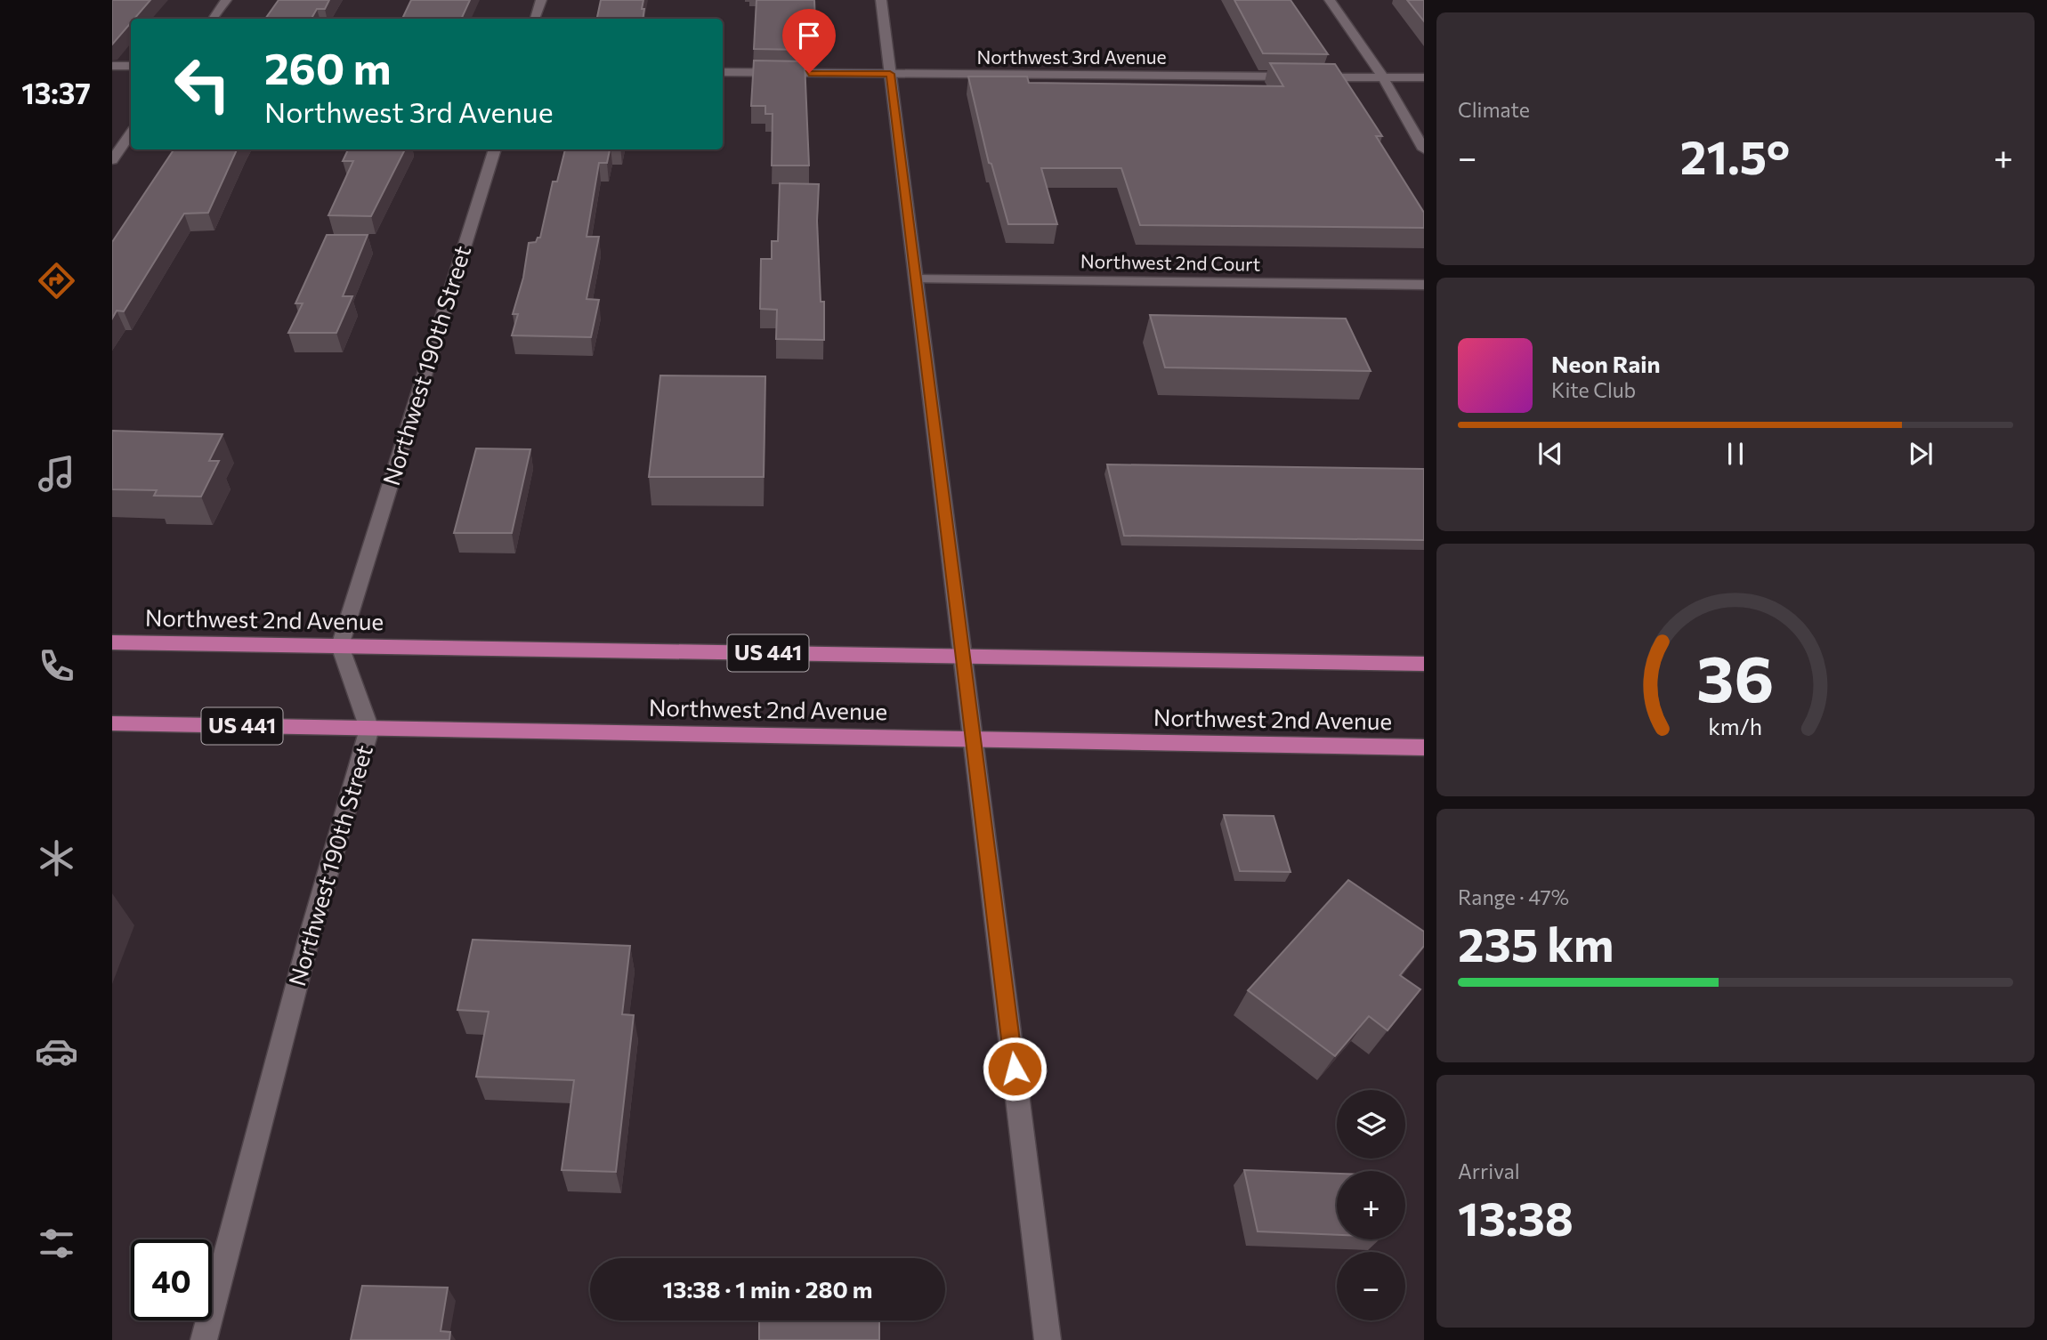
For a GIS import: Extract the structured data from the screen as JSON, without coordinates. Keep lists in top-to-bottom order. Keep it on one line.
{"streets":{"main road":["Northwest 2nd Avenue","US 441"],"street":["Northwest 3rd Avenue","Northwest 2nd Court","Northwest 190th Street"]},"crossings":[["Northwest 190th Street","Northwest 2nd Avenue"]],"page":{"tabs":"13:37","tile":["Climate",["Range · 47%","235 km"],["Arrival","13:38"]],"turn":["260 m","Northwest 3rd Avenue"],"heat":["−","21.5°","+"],"song":["Neon Rain","Kite Club"],"map_buttons":["+","−"],"limit":"40","trip":"13:38 · 1 min · 280 m","gauge":["36","km/h"]}}
